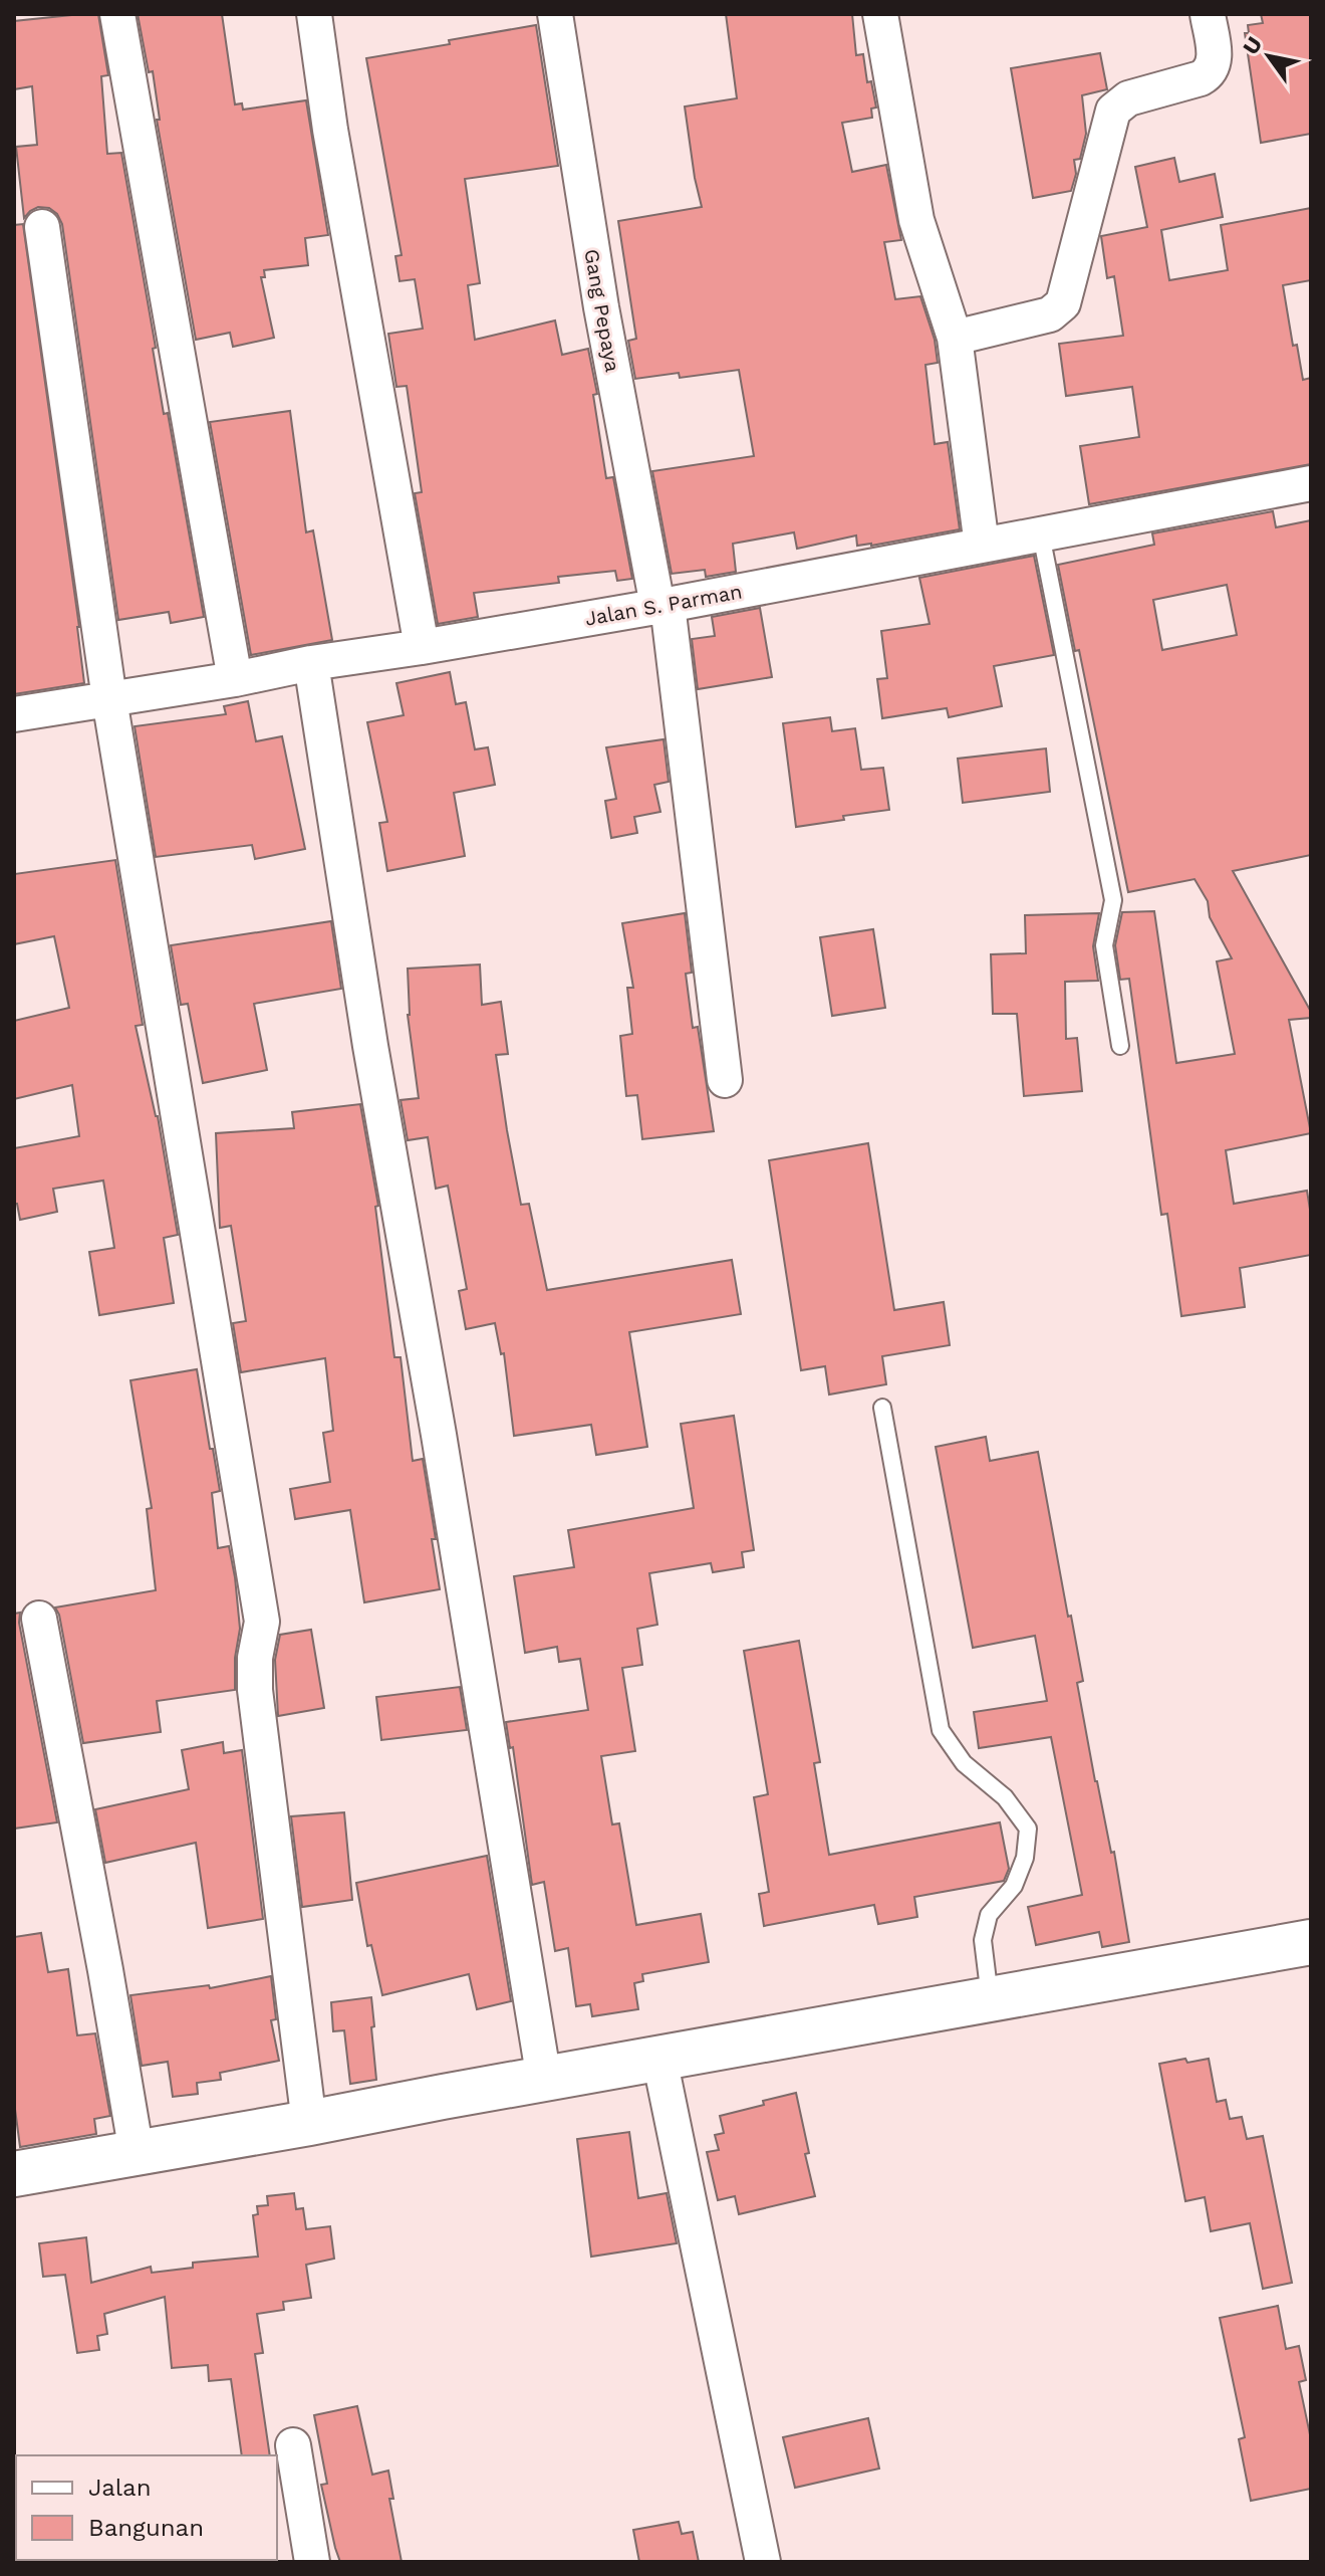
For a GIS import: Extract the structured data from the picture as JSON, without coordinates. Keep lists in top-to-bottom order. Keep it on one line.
{"streets":{"street":["Gang Pepaya","Jalan S. Parman"]},"crossings":[["Gang Pepaya","Jalan S. Parman"]],"legend":["Jalan","Bangunan"],"north":"top left"}
